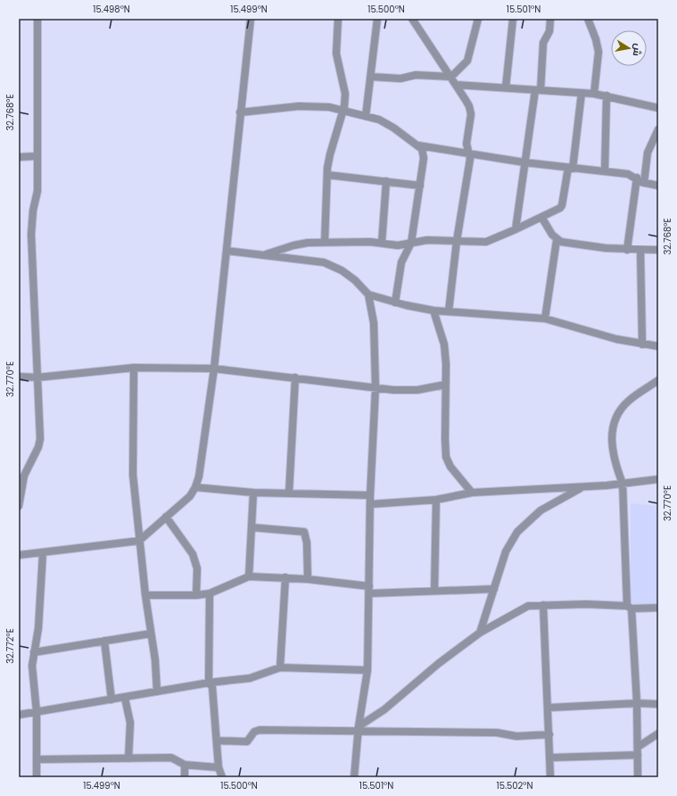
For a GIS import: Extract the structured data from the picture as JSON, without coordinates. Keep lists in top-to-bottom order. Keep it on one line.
{"north":"right","coordinates":["15.498°N","15.499°N","15.500°N","15.501°N","32.768°E","32.770°E","32.772°E","15.502°N"]}
